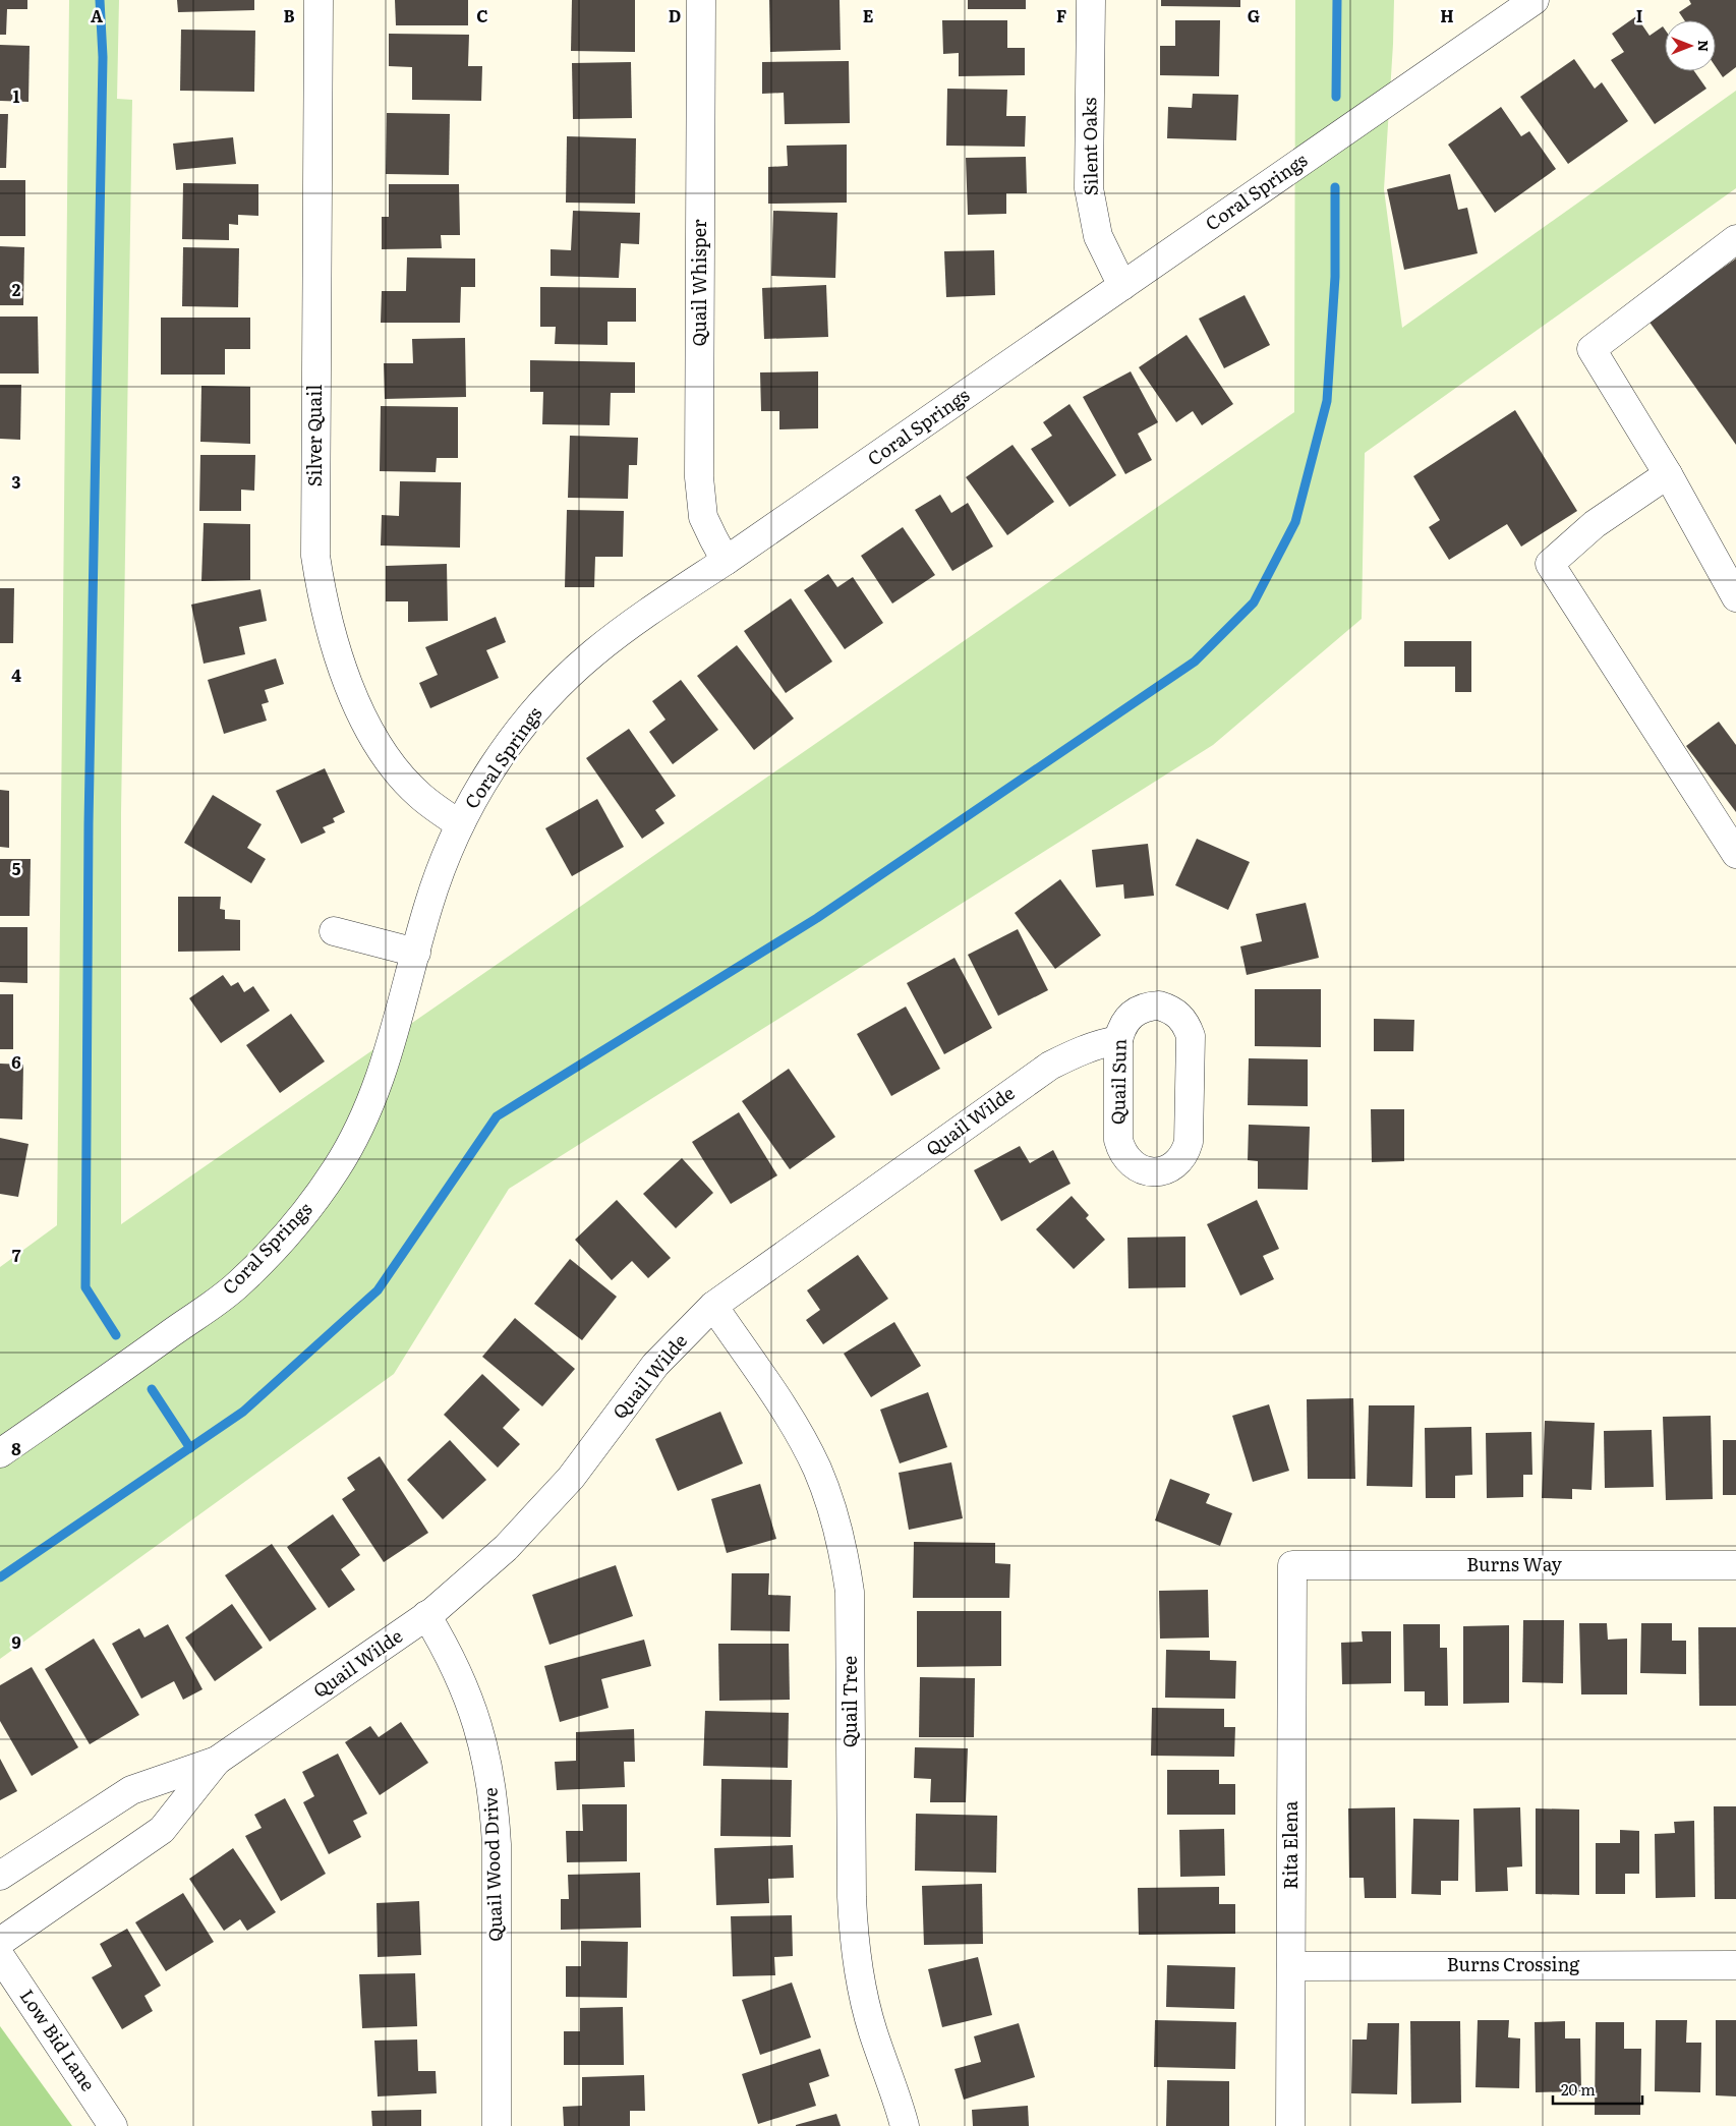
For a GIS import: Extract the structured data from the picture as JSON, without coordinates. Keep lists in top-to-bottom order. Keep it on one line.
{"streets":{"street":["Silent Oaks","Coral Springs","Quail Whisper","Silver Quail","Quail Sun","Quail Wilde","Burns Way","Quail Tree","Rita Elena","Quail Wood Drive","Burns Crossing","Low Bid Lane"]},"crossings":[["Silent Oaks","Coral Springs"],["Coral Springs","Quail Whisper"],["Coral Springs","Silver Quail"],["Quail Sun","Quail Wilde"],["Quail Wilde","Quail Tree"],["Quail Wilde","Quail Wood Drive"],["Burns Way","Rita Elena"],["Rita Elena","Burns Crossing"]],"scale_bar":"20 m","north":"right","grid":{"columns":["A","B","C","D","E","F","G","H","I"],"rows":["1","2","3","4","5","6","7","8","9"]}}
